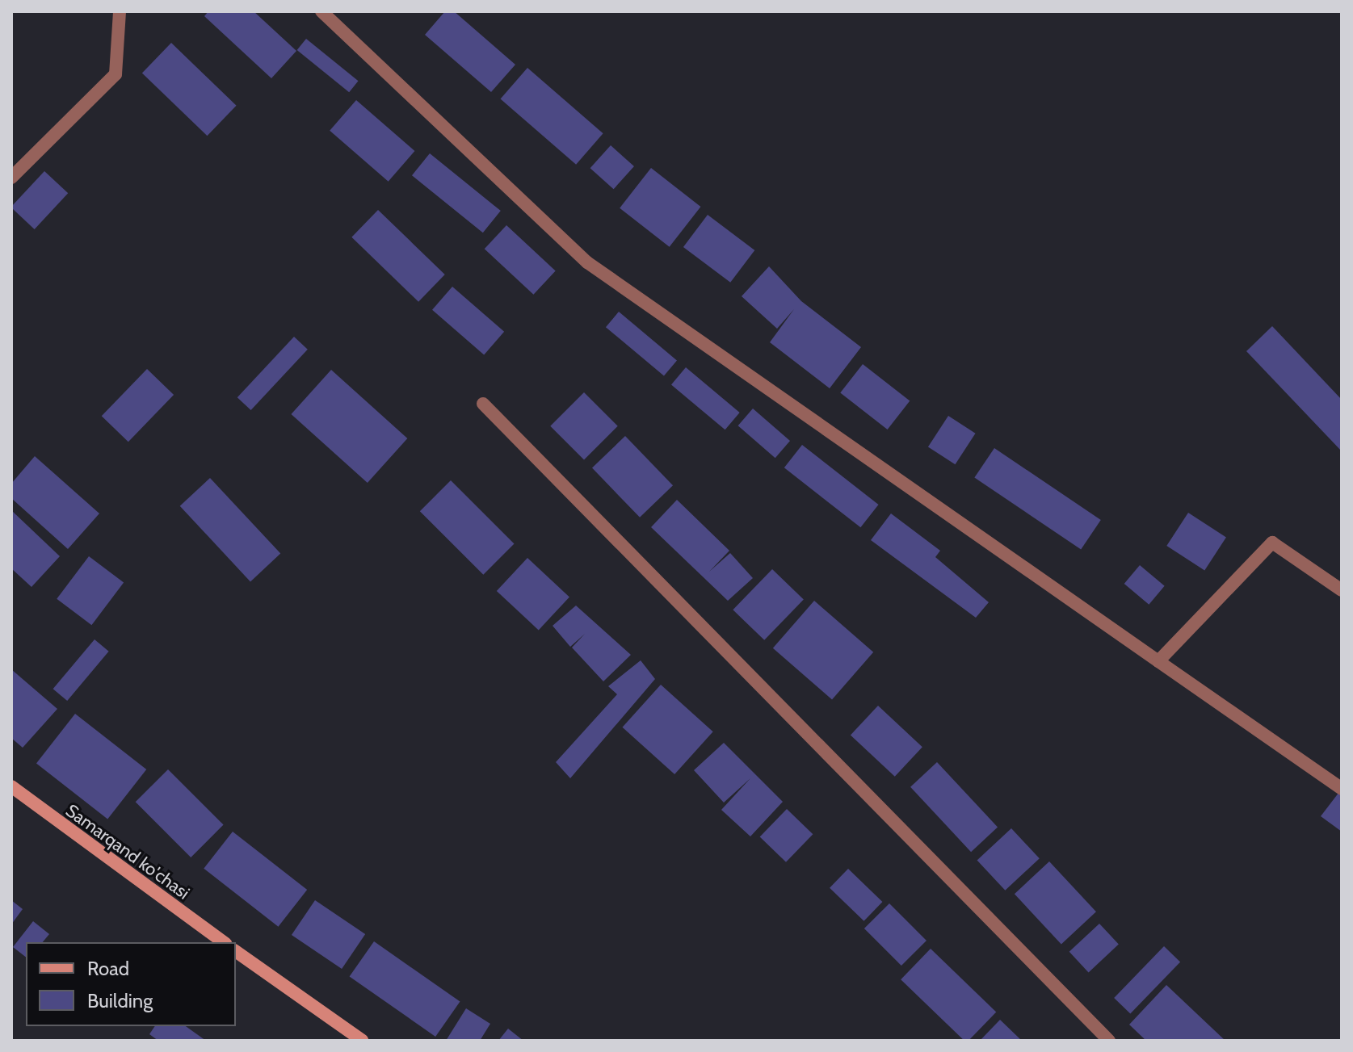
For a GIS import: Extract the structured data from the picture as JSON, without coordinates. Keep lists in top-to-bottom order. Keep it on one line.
{"streets":{"street":["Samarqand ko'chasi"]},"legend":["Road","Building"]}
